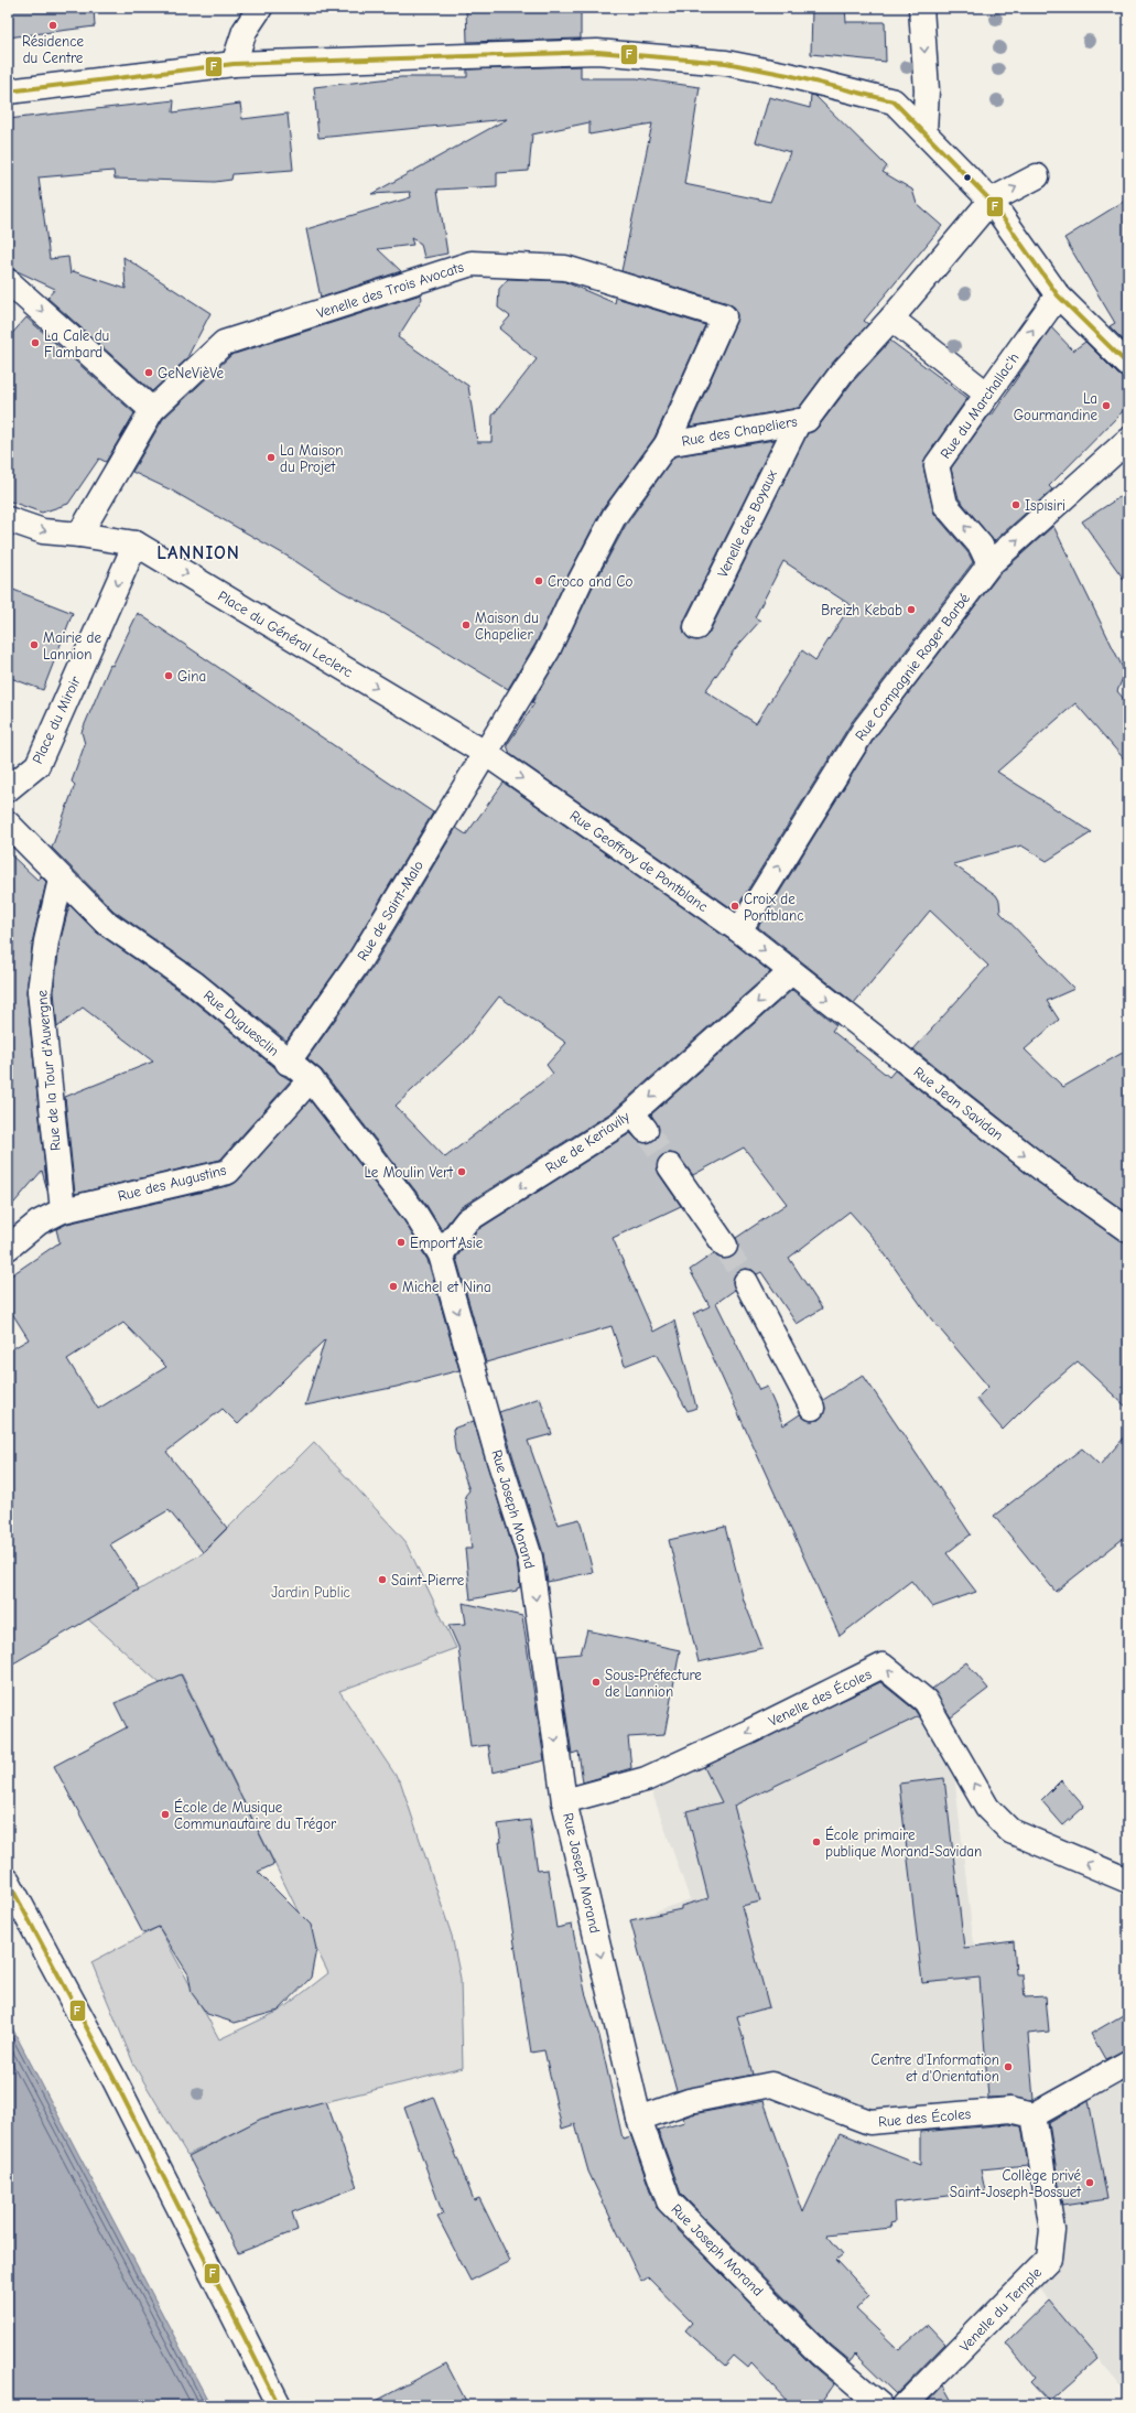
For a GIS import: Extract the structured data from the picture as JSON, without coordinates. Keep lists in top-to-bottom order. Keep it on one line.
{"streets":{"street":["Venelle des Trois Avocats","Rue du Marchallac'h","Rue des Chapeliers","Venelle des Boyaux","Place du Général Leclerc","Rue Compagnie Roger Barbé","Place du Miroir","Rue Geoffroy de Pontblanc","Rue de Saint-Malo","Rue Duguesclin","Rue de la Tour d'Auvergne","Rue Jean Savidan","Rue de Keriavily","Rue des Augustins","Rue Joseph Morand","Venelle des Écoles","Rue des Écoles","Venelle du Temple"]},"crossings":[["Venelle des Trois Avocats","Rue des Chapeliers"],["Venelle des Trois Avocats","Place du Général Leclerc"],["Rue du Marchallac'h","Rue Compagnie Roger Barbé"],["Rue des Chapeliers","Venelle des Boyaux"],["Rue des Chapeliers","Place du Général Leclerc"],["Rue des Chapeliers","Rue Geoffroy de Pontblanc"],["Rue des Chapeliers","Rue de Saint-Malo"],["Place du Général Leclerc","Place du Miroir"],["Place du Général Leclerc","Rue Geoffroy de Pontblanc"],["Place du Général Leclerc","Rue de Saint-Malo"],["Rue Compagnie Roger Barbé","Rue Geoffroy de Pontblanc"],["Rue Geoffroy de Pontblanc","Rue de Saint-Malo"],["Rue Geoffroy de Pontblanc","Rue Jean Savidan"],["Rue Geoffroy de Pontblanc","Rue de Keriavily"],["Rue de Saint-Malo","Rue Duguesclin"],["Rue Duguesclin","Rue de la Tour d'Auvergne"],["Rue Duguesclin","Rue de Keriavily"],["Rue Duguesclin","Rue des Augustins"],["Rue Duguesclin","Rue Joseph Morand"],["Rue de la Tour d'Auvergne","Rue des Augustins"],["Rue Jean Savidan","Rue de Keriavily"],["Rue de Keriavily","Rue Joseph Morand"],["Rue Joseph Morand","Venelle des Écoles"],["Rue Joseph Morand","Rue des Écoles"],["Rue des Écoles","Venelle du Temple"]],"one_way":["Rue du Marchallac'h","Place du Général Leclerc","Rue Compagnie Roger Barbé","Place du Miroir","Rue Geoffroy de Pontblanc","Rue Jean Savidan","Rue de Keriavily","Rue Joseph Morand","Venelle des Écoles"],"districts":["LANNION"],"parks":["Jardin Public"],"places":["Résidence du Centre","La Cale du Flambard","GeNeVièVe","La Gourmandine","La Maison du Projet","Ispisiri","Croco and Co","Breizh Kebab","Maison du Chapelier","Mairie de Lannion","Gina","Croix de Pontblanc","Le Moulin Vert","Emport'Asie","Michel et Nina","Saint-Pierre","Sous-Préfecture de Lannion","École de Musique Communautaire du Trégor","École primaire publique Morand-Savidan","Centre d'Information et d'Orientation","Collège privé Saint-Joseph-Bossuet"],"lines":["transit line F"]}
